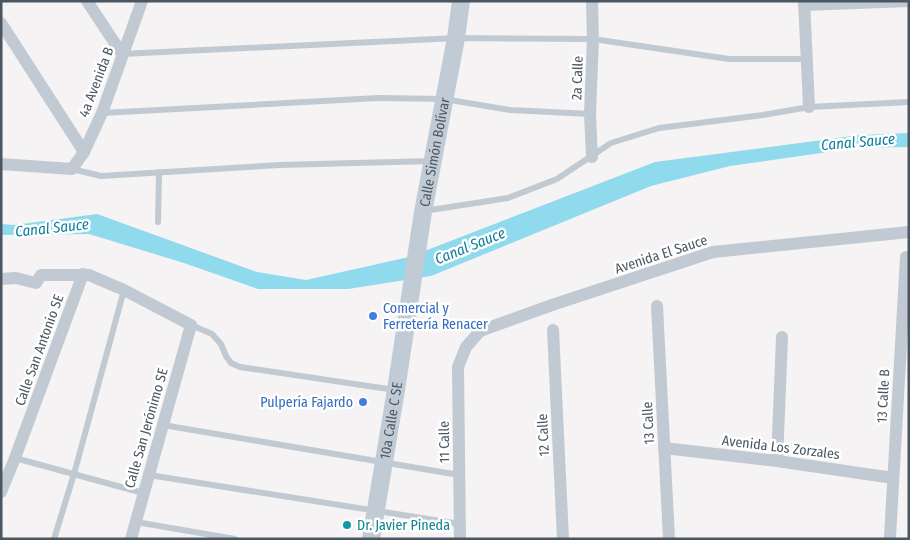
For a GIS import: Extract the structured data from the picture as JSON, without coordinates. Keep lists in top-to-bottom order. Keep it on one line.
{"streets":{"street":["2a Calle","4a Avenida B","Calle Simón Bolívar","Avenida El Sauce","Calle San Antonio SE","13 Calle B","10a Calle C SE","13 Calle","Calle San Jerónimo SE","12 Calle","11 Calle","Avenida Los Zorzales"]},"crossings":[["Calle Simón Bolívar","10a Calle C SE"],["Avenida El Sauce","11 Calle"],["13 Calle B","Avenida Los Zorzales"],["13 Calle","Avenida Los Zorzales"]],"water":["Canal Sauce"],"places":["Comercial y Ferretería Renacer","Pulpería Fajardo","Dr. Javier Pineda"]}
